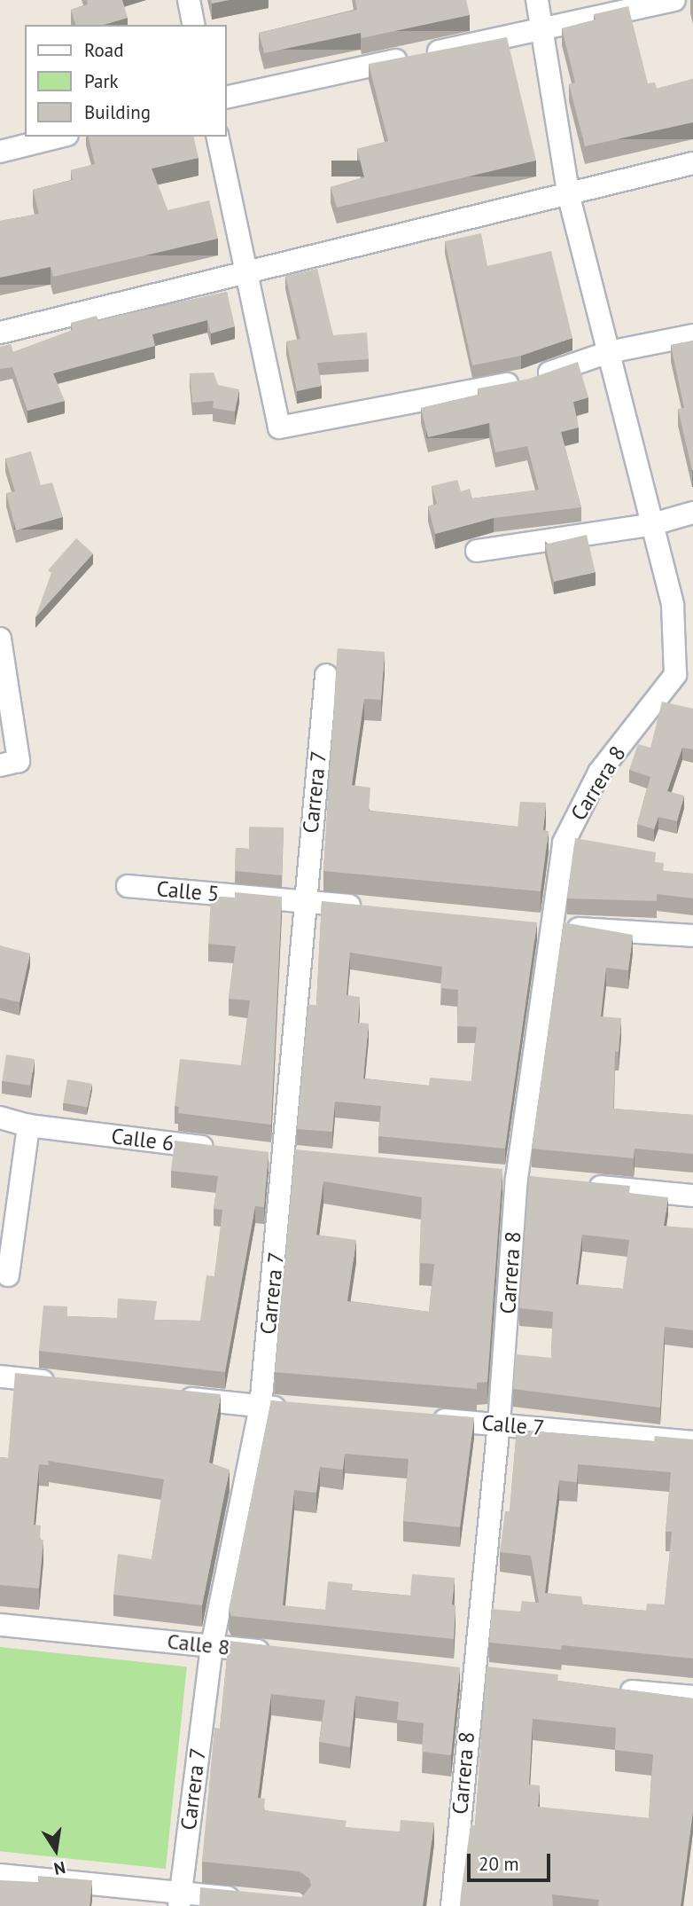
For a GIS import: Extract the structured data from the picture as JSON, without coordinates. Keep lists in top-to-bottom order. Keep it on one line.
{"streets":{"street":["Carrera 8","Carrera 7","Calle 5","Calle 6","Calle 7","Calle 8"]},"crossings":[["Carrera 8","Calle 7"],["Carrera 7","Calle 5"],["Carrera 7","Calle 8"]],"legend":["Road","Park","Building"],"scale_bar":"20 m","north":"bottom"}
